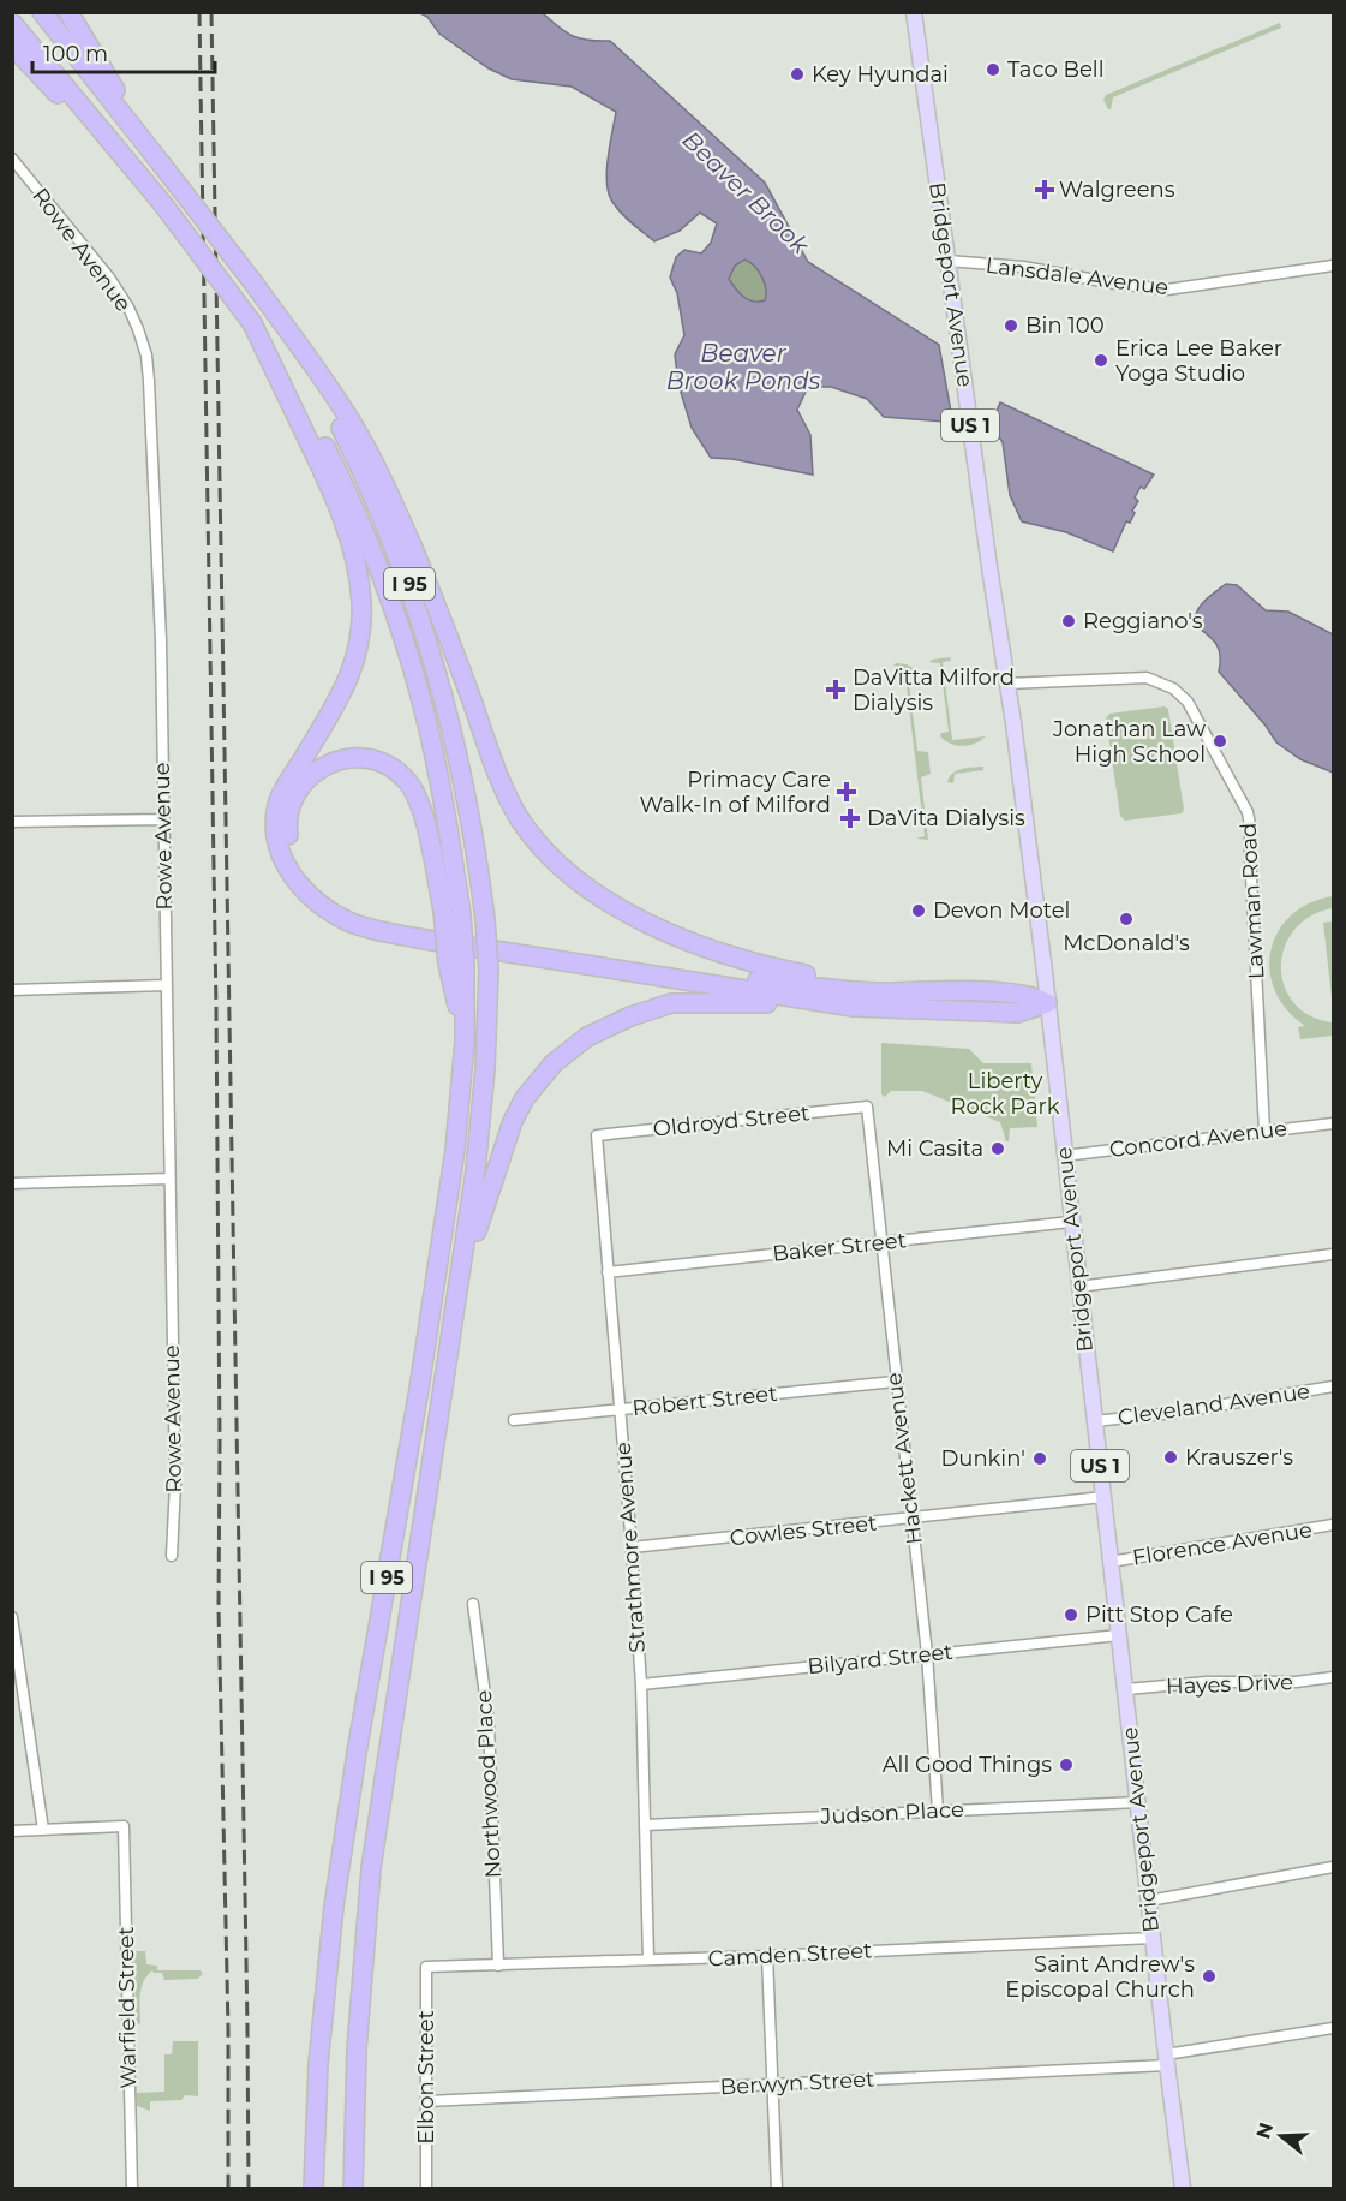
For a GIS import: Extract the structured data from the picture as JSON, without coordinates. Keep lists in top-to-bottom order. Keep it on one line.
{"streets":{"highway":["I 95"],"main road":["Bridgeport Avenue","US 1"],"street":["Rowe Avenue","Lansdale Avenue","Lawman Road","Oldroyd Street","Concord Avenue","Baker Street","Robert Street","Cleveland Avenue","Hackett Avenue","Cowles Street","Florence Avenue","Strathmore Avenue","Bilyard Street","Hayes Drive","Northwood Place","Judson Place","Camden Street","Warfield Street","Elbon Street","Berwyn Street"]},"crossings":[["Lansdale Avenue","Bridgeport Avenue"],["Bridgeport Avenue","Lawman Road"],["Bridgeport Avenue","Concord Avenue"],["Bridgeport Avenue","Baker Street"],["Bridgeport Avenue","Cleveland Avenue"],["Bridgeport Avenue","Cowles Street"],["Bridgeport Avenue","Florence Avenue"],["Bridgeport Avenue","Bilyard Street"],["Bridgeport Avenue","Hayes Drive"],["Bridgeport Avenue","Judson Place"],["Bridgeport Avenue","Camden Street"],["Bridgeport Avenue","Berwyn Street"],["Lawman Road","Concord Avenue"],["Oldroyd Street","Hackett Avenue"],["Oldroyd Street","Strathmore Avenue"],["Baker Street","Hackett Avenue"],["Baker Street","Strathmore Avenue"],["Robert Street","Hackett Avenue"],["Robert Street","Strathmore Avenue"],["Hackett Avenue","Cowles Street"],["Hackett Avenue","Bilyard Street"],["Hackett Avenue","Judson Place"],["Cowles Street","Strathmore Avenue"],["Strathmore Avenue","Bilyard Street"],["Strathmore Avenue","Judson Place"],["Strathmore Avenue","Camden Street"],["Northwood Place","Camden Street"],["Camden Street","Elbon Street"],["Elbon Street","Berwyn Street"]],"water":["Beaver Brook","Beaver Brook Ponds"],"parks":["Liberty Rock Park"],"places":{"other":["Taco Bell","Key Hyundai","Bin 100","Erica Lee Baker Yoga Studio","Reggiano's","Jonathan Law High School","Devon Motel","McDonald's","Mi Casita","Krauszer's","Dunkin'","Pitt Stop Cafe","All Good Things","Saint Andrew's Episcopal Church"],"health":["Walgreens","DaVitta Milford Dialysis","Primacy Care Walk-In of Milford","DaVita Dialysis"]},"scale_bar":"100 m","north":"left"}
